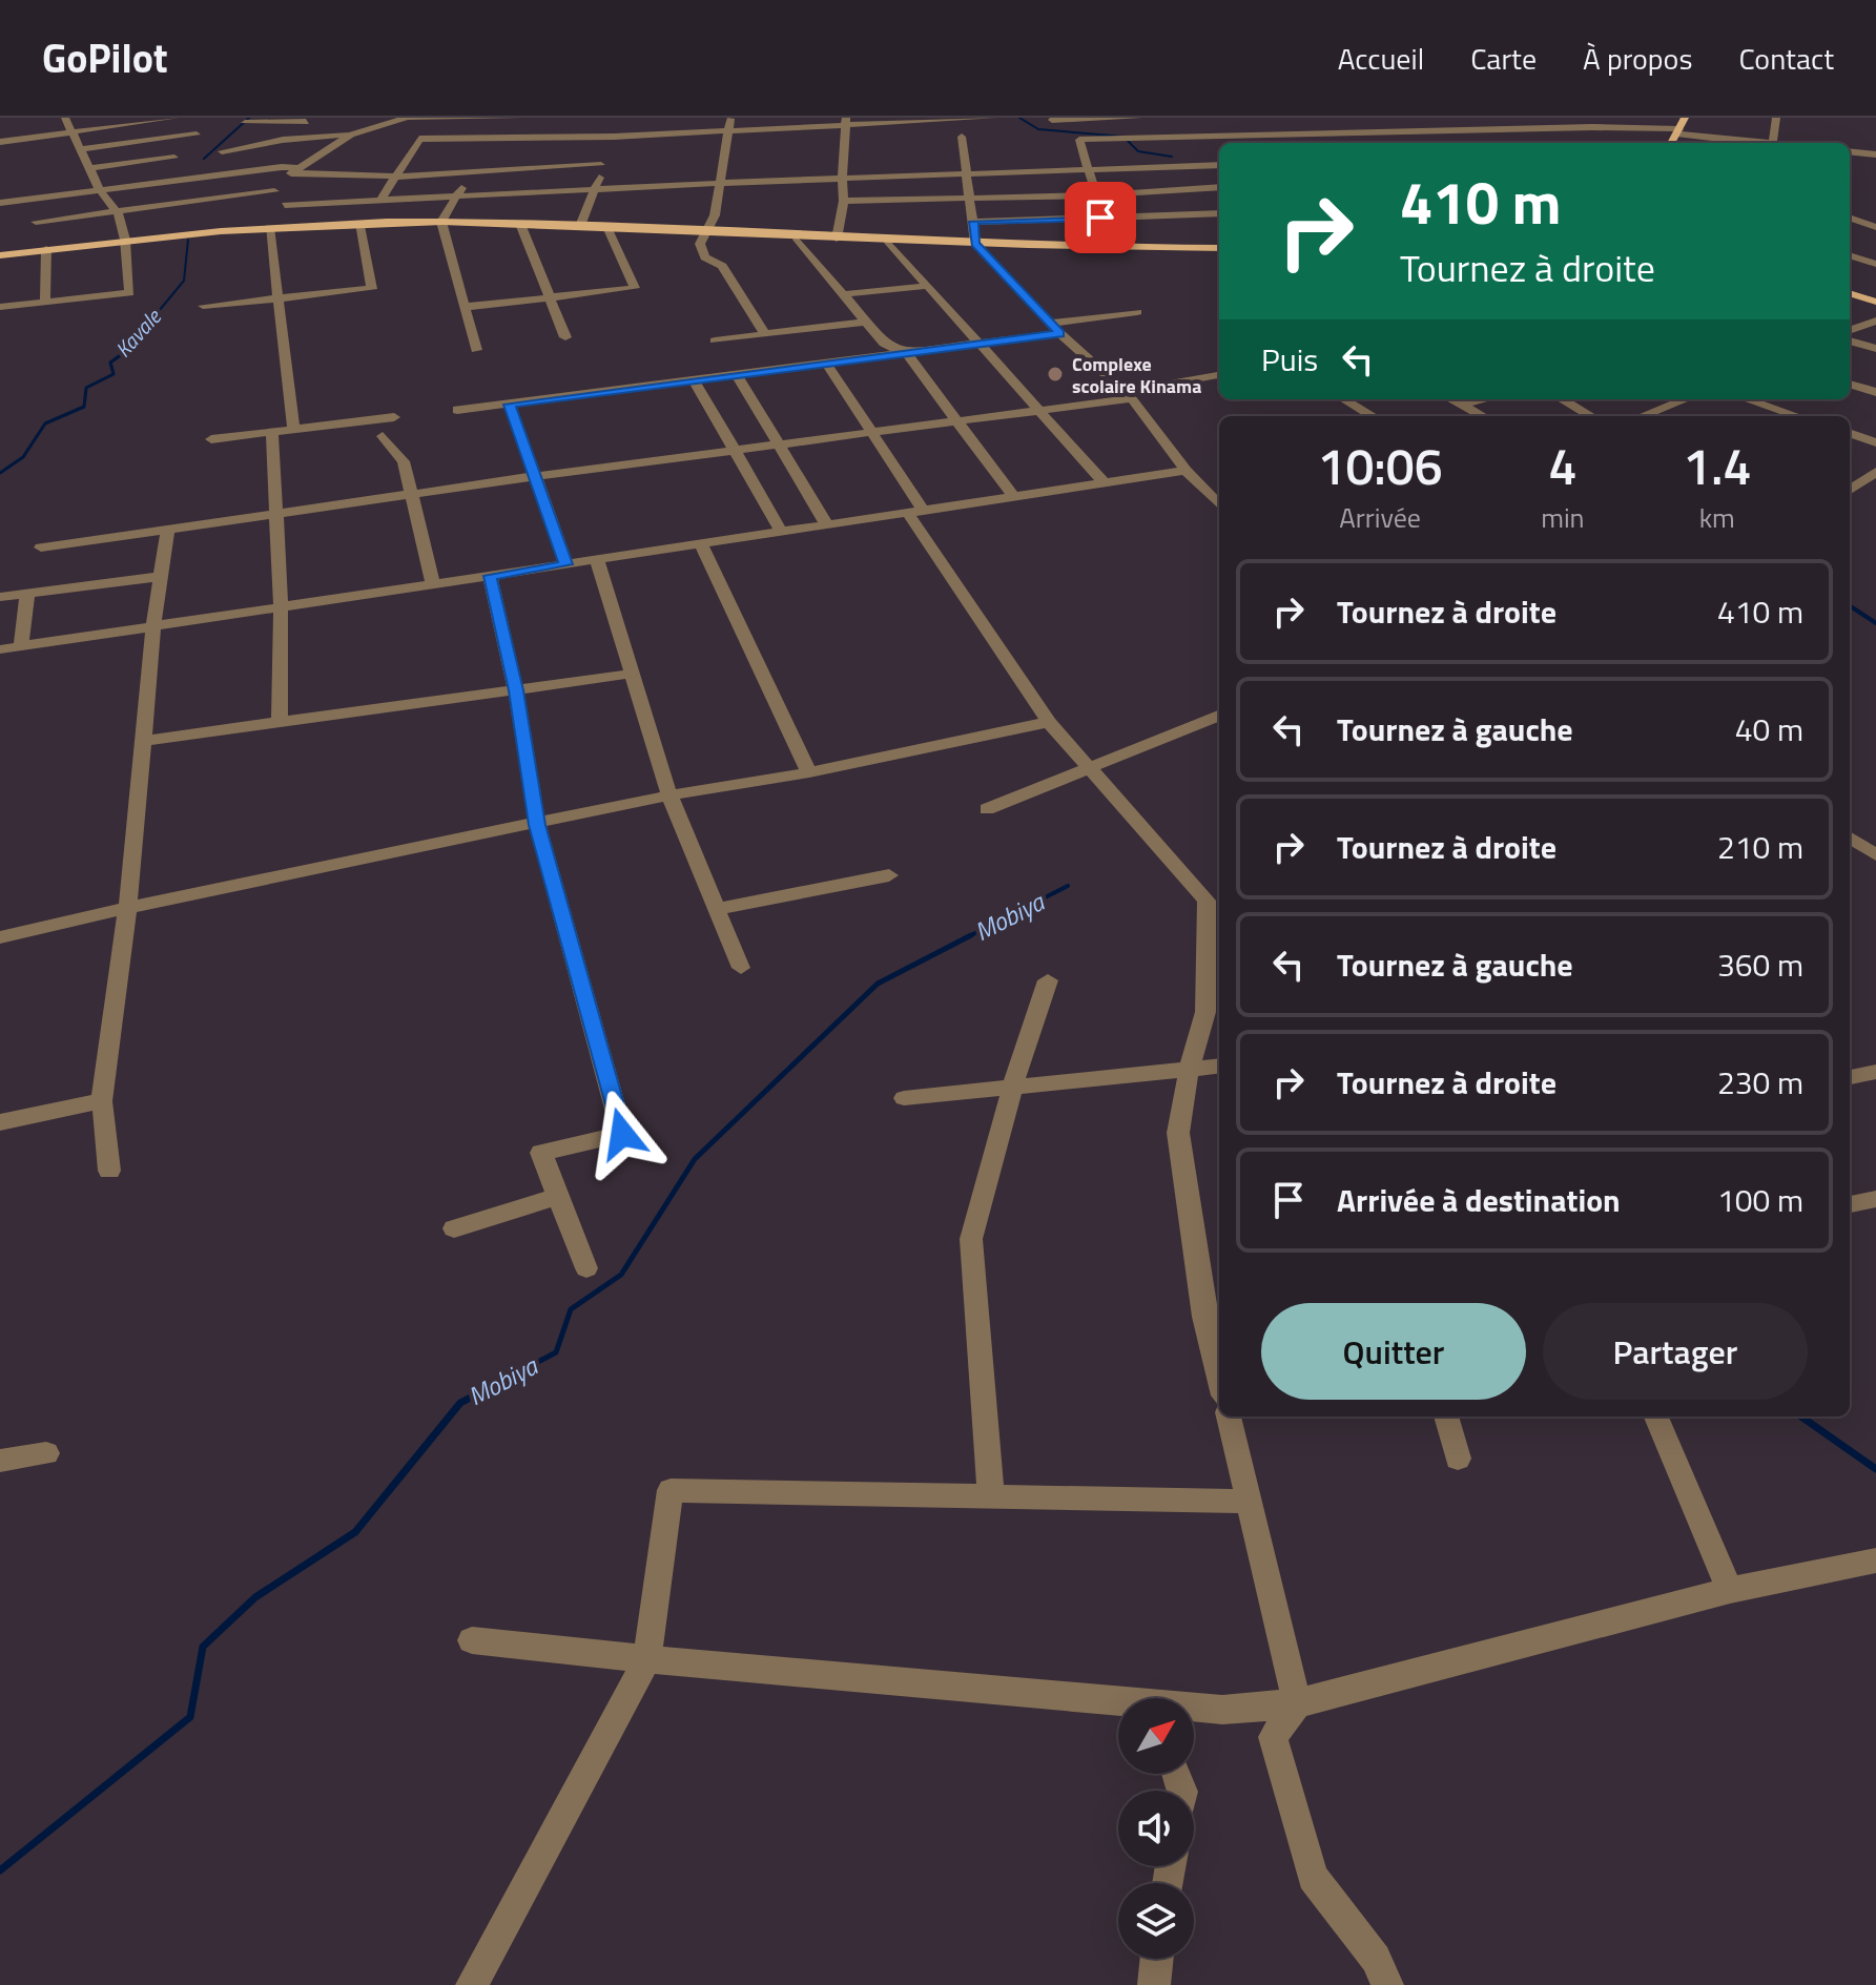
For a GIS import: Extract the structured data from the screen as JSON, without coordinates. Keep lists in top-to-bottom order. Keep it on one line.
{"water":["Kavale","Mobiya"],"places":["Complexe scolaire Kinama"],"north":"top right","page":{"header":"GoPilot","nav":["Accueil","Carte","À propos","Contact"],"turn":["410 m","Tournez à droite"],"then":"Puis","eta":["10:06","Arrivée","4","min","1.4","km"],"list":[{"name":"Tournez à droite","value":"410 m"},{"name":"Tournez à gauche","value":"40 m"},{"name":"Tournez à droite","value":"210 m"},{"name":"Tournez à gauche","value":"360 m"},{"name":"Tournez à droite","value":"230 m"},{"name":"Arrivée à destination","value":"100 m"}],"buttons":["Quitter","Partager"]}}
